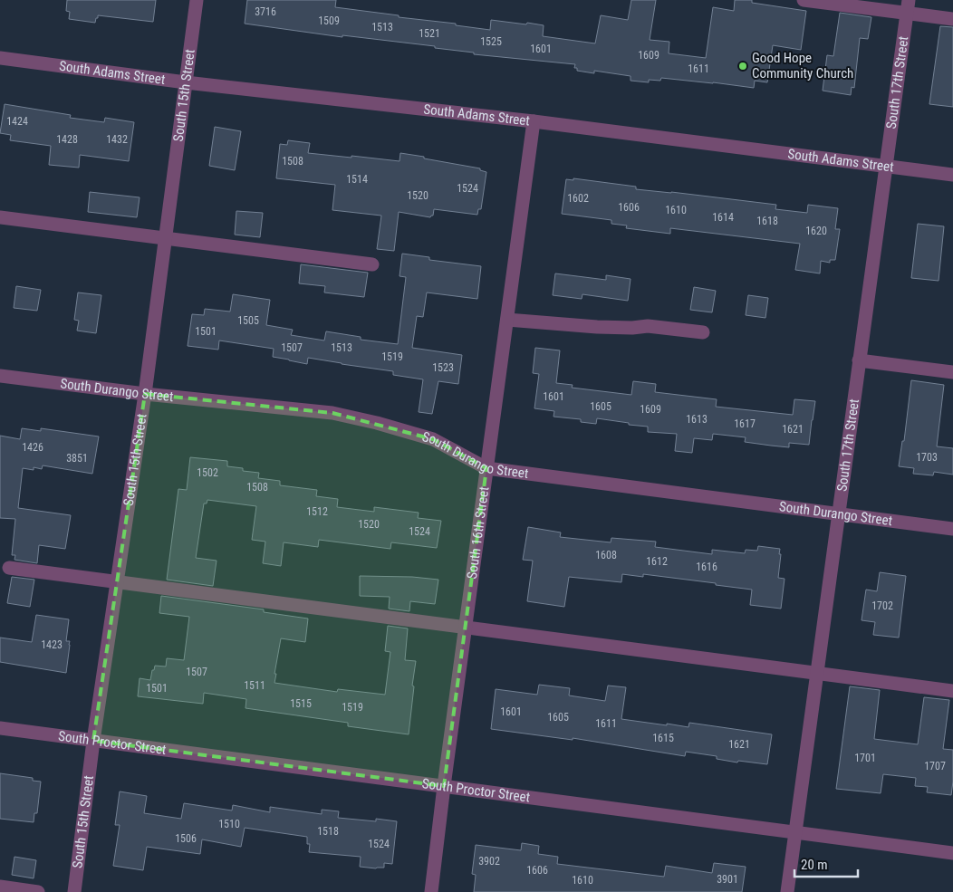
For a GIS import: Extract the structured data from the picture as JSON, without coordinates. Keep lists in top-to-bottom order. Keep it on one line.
{"streets":{"street":["South Adams Street","South 17th Street","South 15th Street","South Durango Street","South 16th Street","South Proctor Street"]},"crossings":[["South Adams Street","South 17th Street"],["South Adams Street","South 15th Street"],["South Adams Street","South 16th Street"],["South 17th Street","South Durango Street"],["South 17th Street","South Proctor Street"],["South 15th Street","South Durango Street"],["South 15th Street","South Proctor Street"],["South Durango Street","South 16th Street"],["South 16th Street","South Proctor Street"]],"places":["Good Hope Community Church"],"house_numbers":["3716","1509","1513","1521","1525","1601","1609","1611","1424","1428","1432","1508","1514","1524","1520","1602","1606","1610","1614","1618","1620","1505","1501","1507","1513","1519","1523","1601","1605","1609","1613","1617","1621","1426","1703","3851","1502","1508","1512","1520","1524","1608","1612","1616","1702","1423","1507","1511","1501","1515","1519","1601","1605","1611","1615","1621","1701","1707","1510","1518","1506","1524","3902","1606","3901","1610"],"scale_bar":"20 m"}
